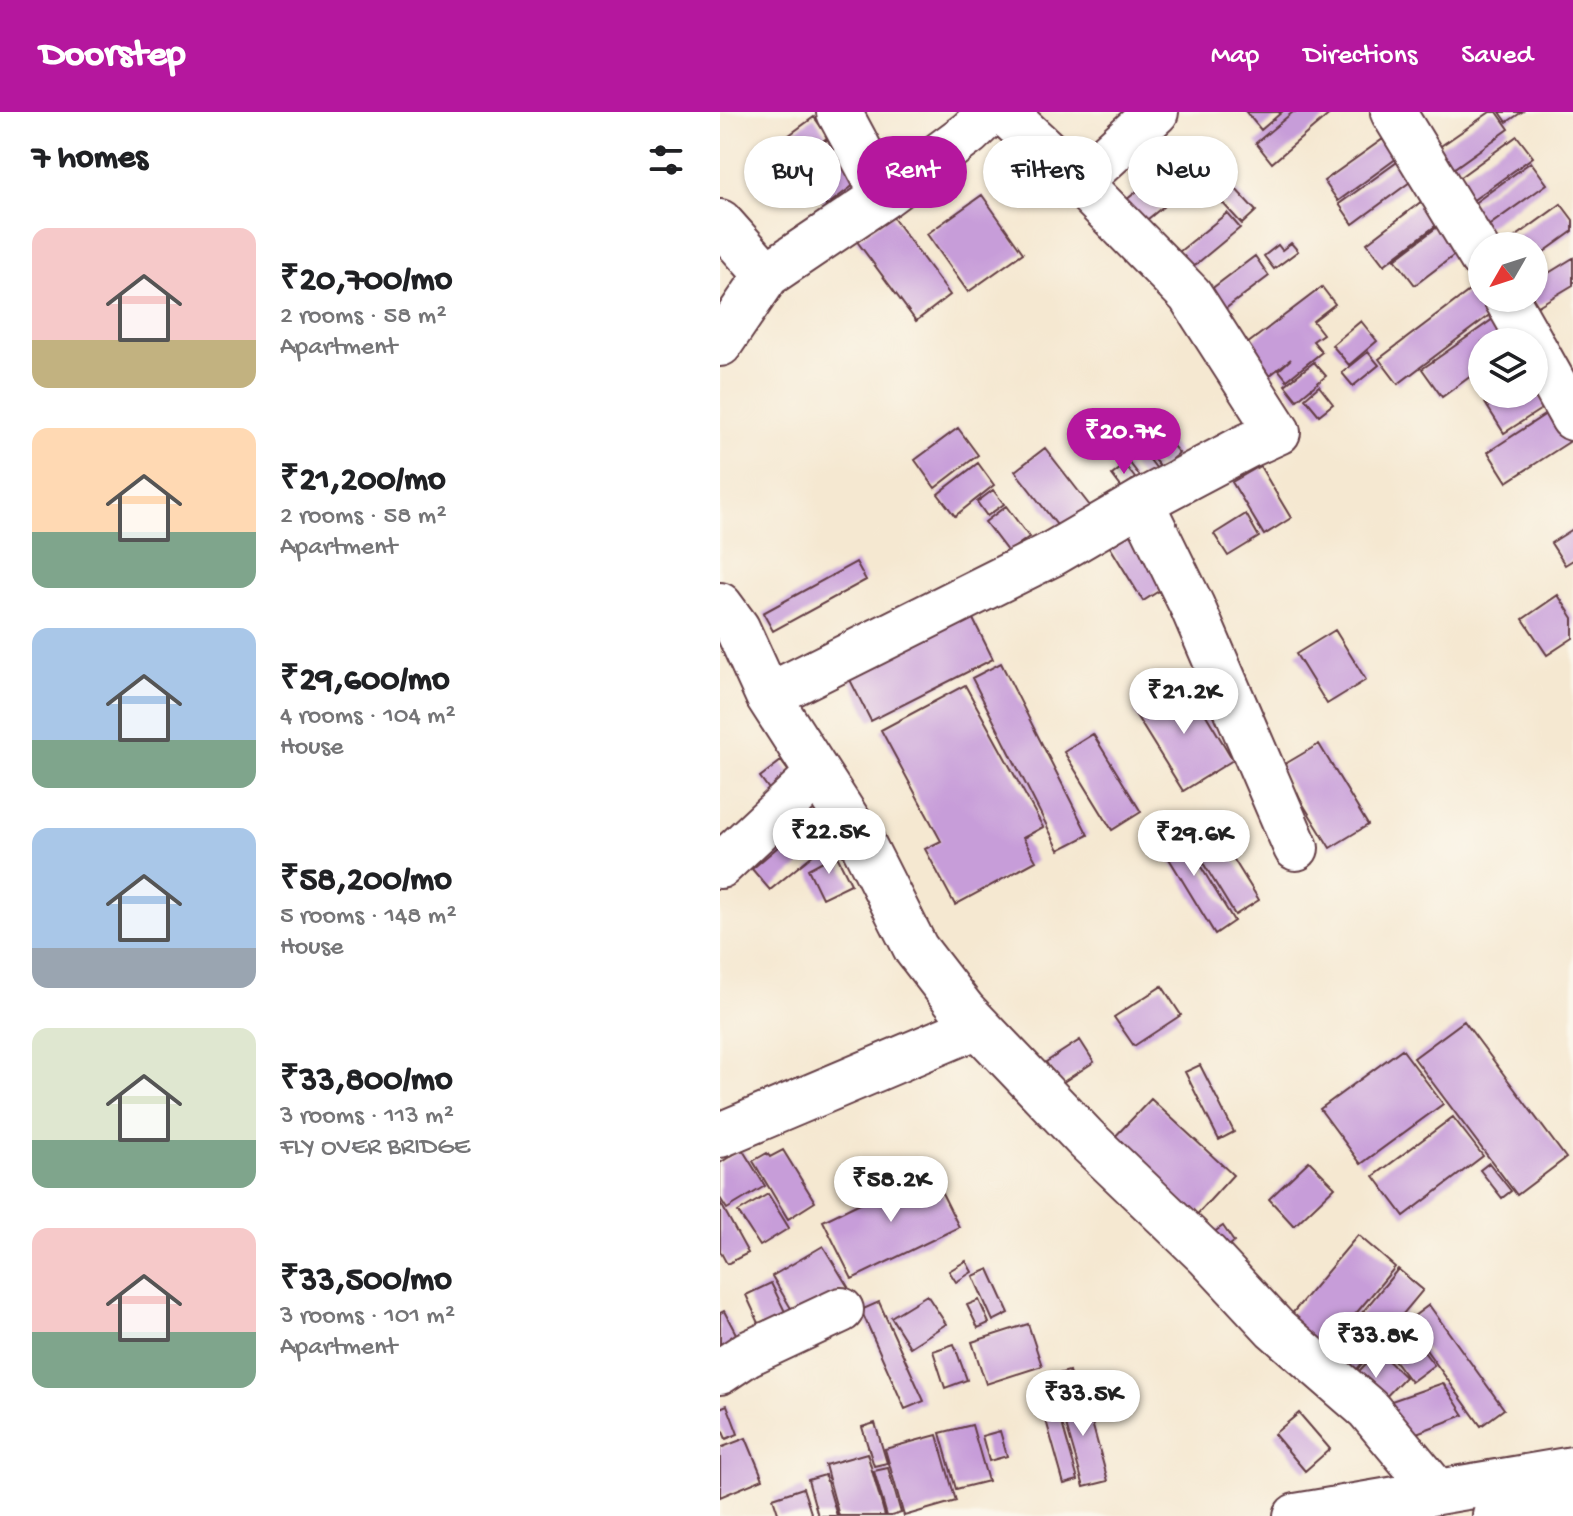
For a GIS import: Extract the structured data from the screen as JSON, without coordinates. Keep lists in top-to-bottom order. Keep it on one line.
{"north":"bottom left","page":{"header":"Doorstep","nav":["Map","Directions","Saved"],"heading":"7 homes","chip":["Buy","Rent","Filters","New"],"list":[{"name":"₹20,700/mo","note":"2 rooms · 58 m² · Apartment"},{"name":"₹21,200/mo","note":"2 rooms · 58 m² · Apartment"},{"name":"₹29,600/mo","note":"4 rooms · 104 m² · House"},{"name":"₹58,200/mo","note":"5 rooms · 148 m² · House"},{"name":"₹33,800/mo","note":"3 rooms · 113 m² · FLY OVER BRIDGE"},{"name":"₹33,500/mo","note":"3 rooms · 101 m² · Apartment"}],"price":["₹20.7K","₹21.2K","₹22.5K","₹29.6K","₹58.2K","₹33.8K","₹33.5K"]}}
